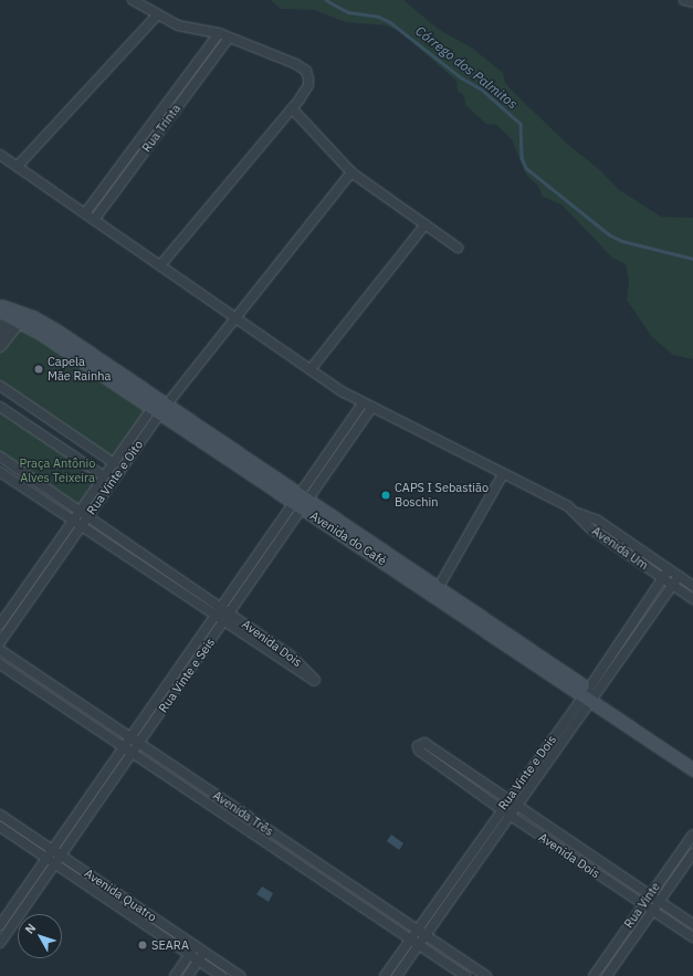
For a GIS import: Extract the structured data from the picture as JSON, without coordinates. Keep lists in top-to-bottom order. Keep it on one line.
{"streets":{"main road":["Avenida do Café"],"street":["Rua Trinta","Rua Vinte e Oito","Avenida Um","Avenida Dois","Rua Vinte e Seis","Rua Vinte e Dois","Avenida Três","Avenida Quatro","Rua Vinte"]},"crossings":[["Rua Vinte e Oito","Avenida do Café"],["Rua Vinte e Oito","Avenida Dois"],["Avenida do Café","Rua Vinte e Seis"],["Avenida do Café","Rua Vinte e Dois"],["Avenida Um","Rua Vinte e Dois"],["Avenida Dois","Rua Vinte e Seis"],["Avenida Dois","Rua Vinte e Dois"],["Avenida Dois","Rua Vinte"],["Rua Vinte e Seis","Avenida Três"],["Rua Vinte e Seis","Avenida Quatro"],["Rua Vinte e Dois","Avenida Três"]],"water":["Córrego dos Palmitos"],"parks":["Praça Antônio Alves Teixeira"],"places":["Capela Mãe Rainha","CAPS I Sebastião Boschin","SEARA"],"north":"top left"}
